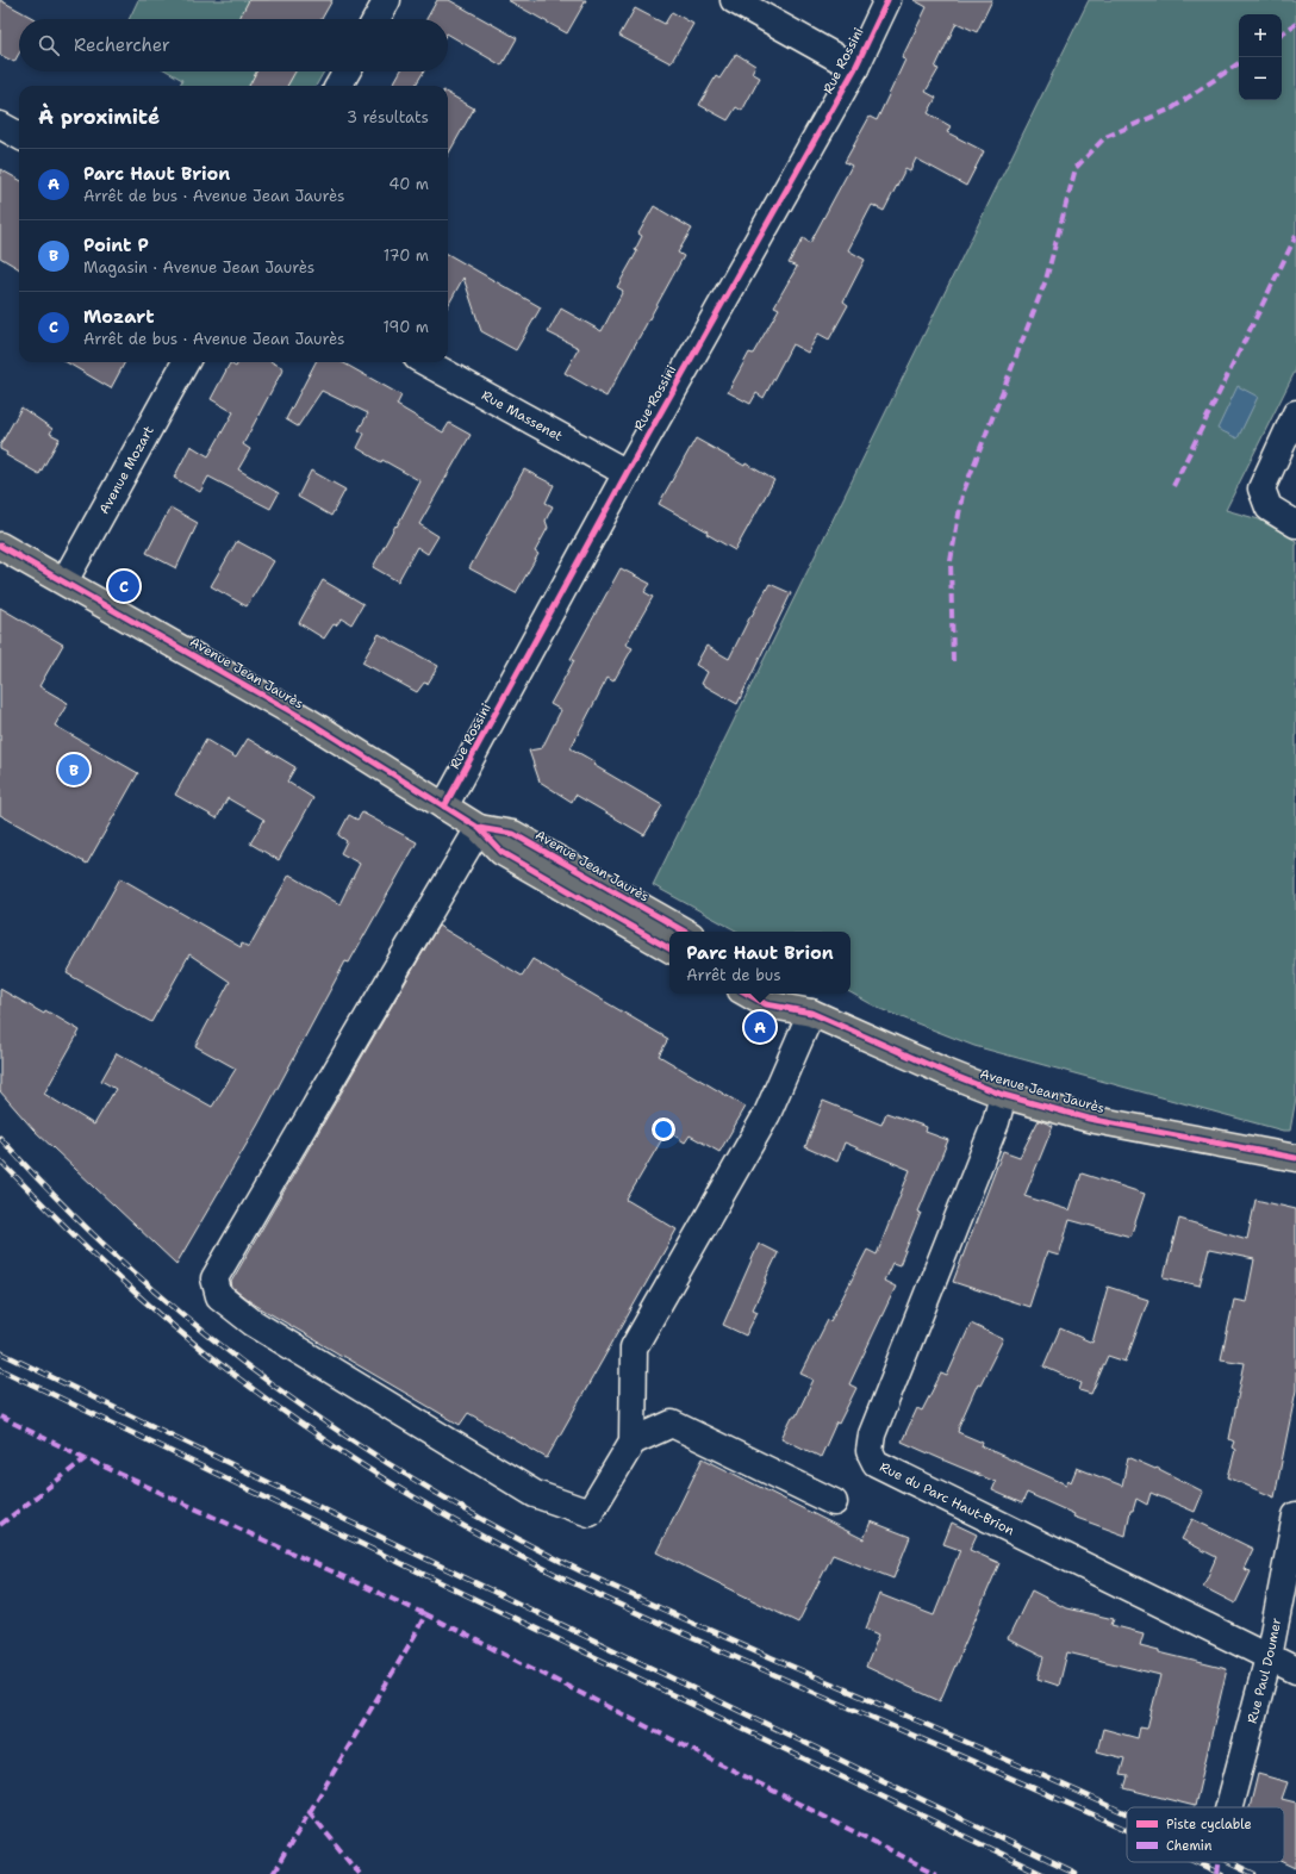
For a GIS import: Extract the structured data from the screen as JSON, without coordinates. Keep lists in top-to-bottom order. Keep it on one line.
{"streets":{"main road":["Avenue Jean Jaurès"],"street":["Rue Rossini","Rue Massenet","Avenue Mozart","Rue du Parc Haut-Brion","Rue Paul Doumer"]},"crossings":[["Rue Rossini","Rue Massenet"],["Rue Rossini","Avenue Jean Jaurès"],["Avenue Mozart","Avenue Jean Jaurès"],["Avenue Jean Jaurès","Rue du Parc Haut-Brion"],["Rue du Parc Haut-Brion","Rue Paul Doumer"]],"legend":["Piste cyclable","Chemin"],"page":{"map_buttons":["+","−"],"search":"Rechercher","heading":["À proximité","3 résultats"],"list":[{"mark":"A","name":"Parc Haut Brion","note":"Arrêt de bus · Avenue Jean Jaurès","value":"40 m"},{"mark":"B","name":"Point P","note":"Magasin · Avenue Jean Jaurès","value":"170 m"},{"mark":"C","name":"Mozart","note":"Arrêt de bus · Avenue Jean Jaurès","value":"190 m"}],"pins":["C","B","A"],"popup":["Parc Haut Brion","Arrêt de bus"]}}
